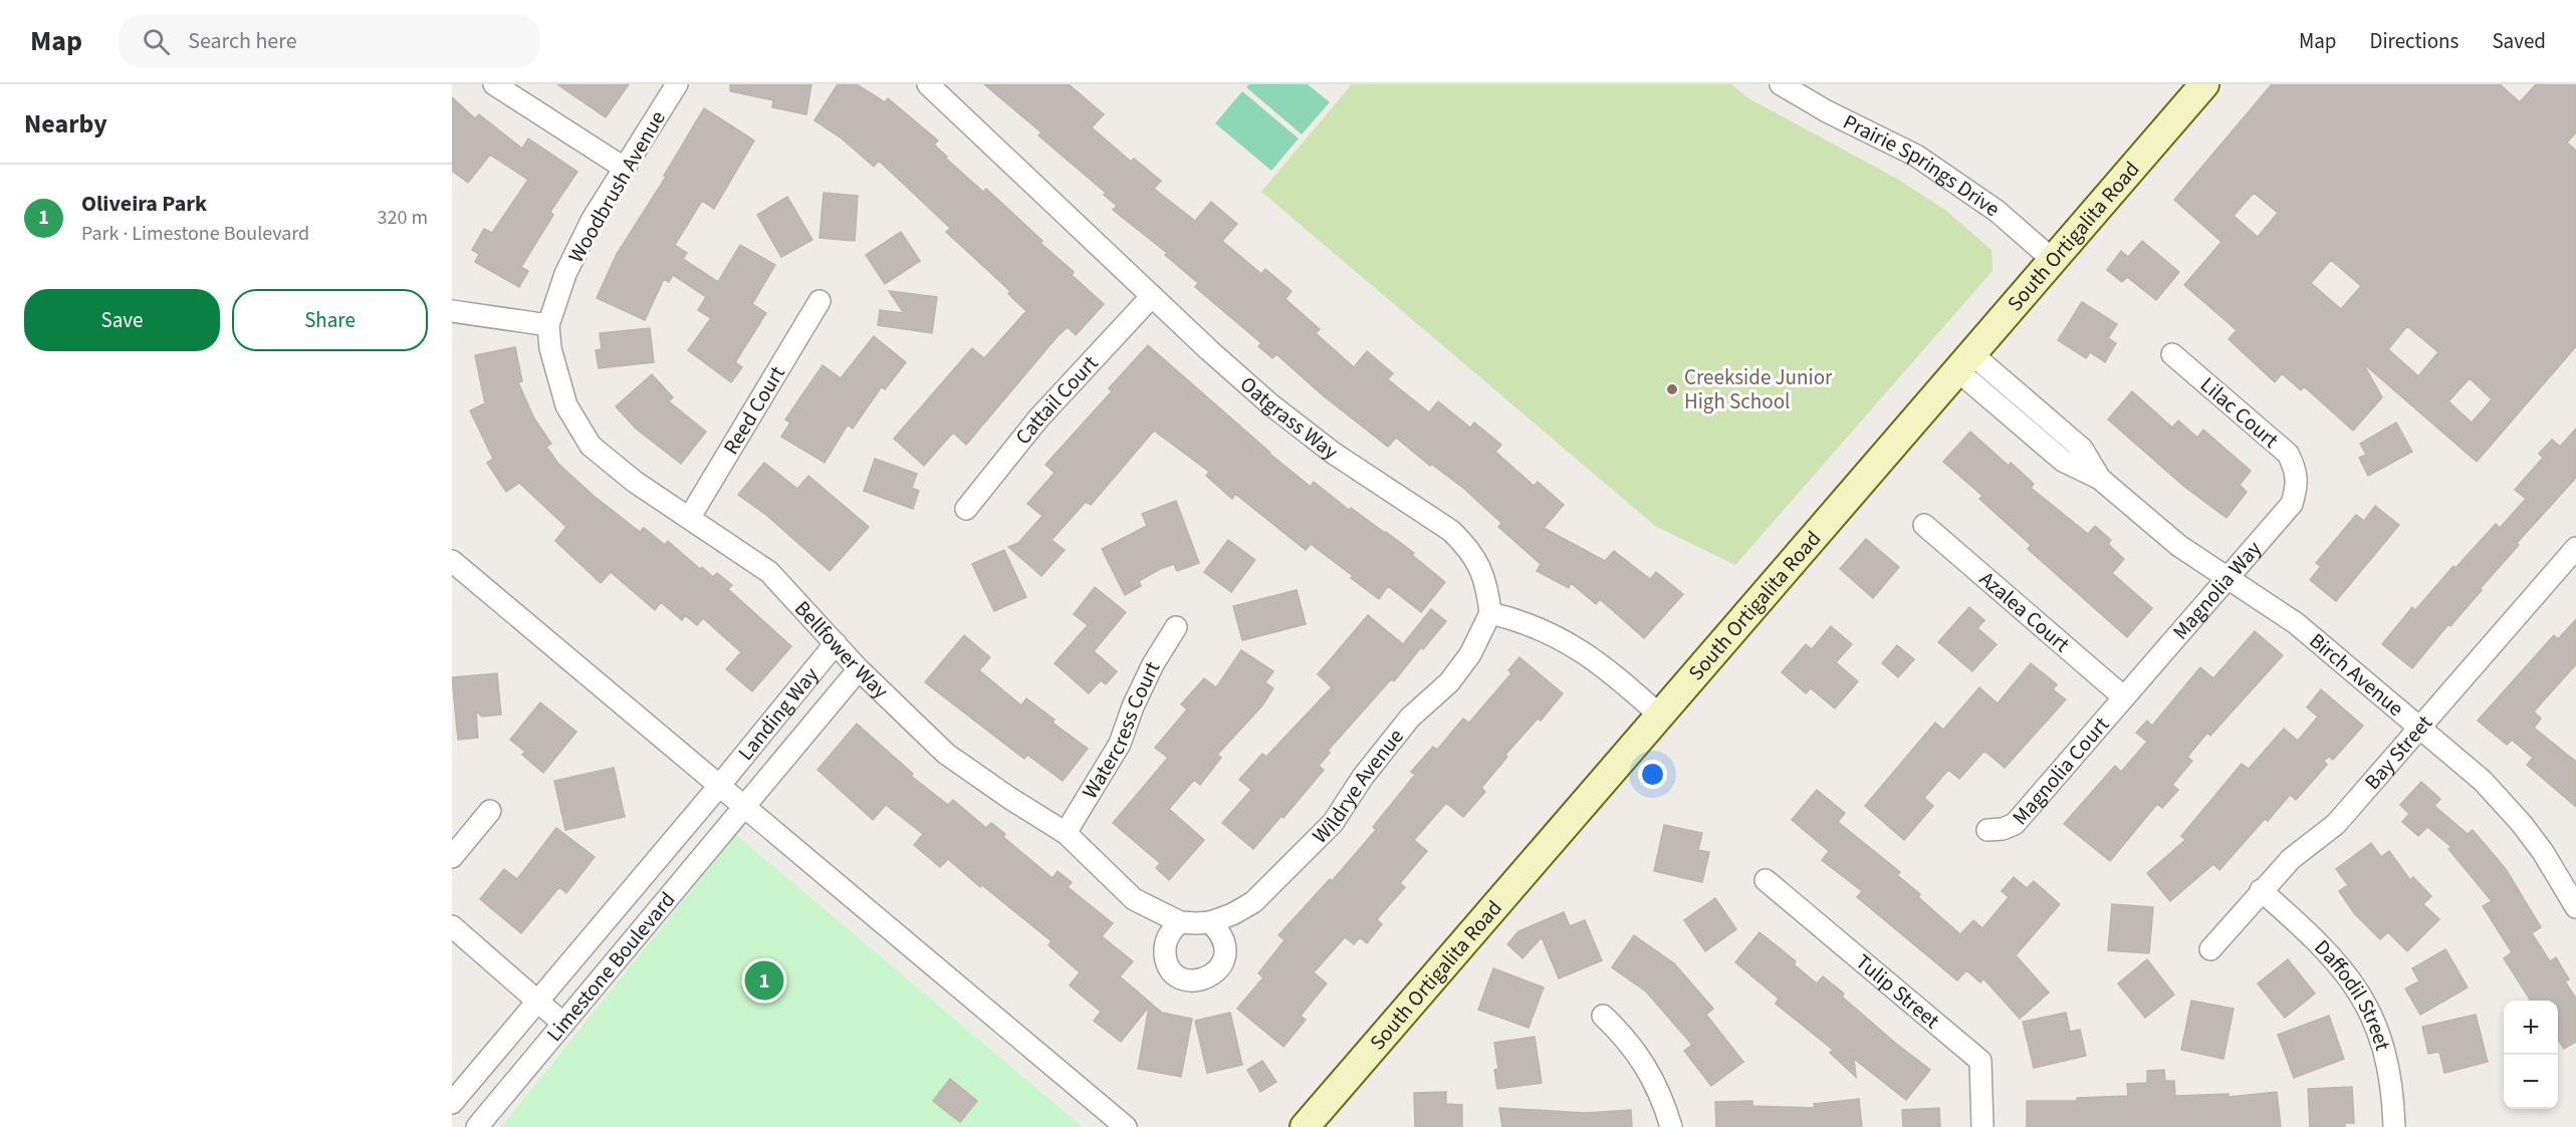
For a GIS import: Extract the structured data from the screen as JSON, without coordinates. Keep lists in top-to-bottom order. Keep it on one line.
{"streets":{"street":["Prairie Springs Drive","Woodbrush Avenue","South Ortigalita Road","Cattail Court","Reed Court","Lilac Court","Oatgrass Way","Magnolia Way","Azalea Court","Bellfower Way","Birch Avenue","Landing Way","Watercress Court","Bay Street","Magnolia Court","Wildrye Avenue","Limestone Boulevard","Tulip Street","Daffodil Street"]},"crossings":[["Prairie Springs Drive","South Ortigalita Road"],["Woodbrush Avenue","Bellfower Way"],["South Ortigalita Road","Birch Avenue"],["Cattail Court","Oatgrass Way"],["Reed Court","Bellfower Way"],["Lilac Court","Magnolia Way"],["Oatgrass Way","Wildrye Avenue"],["Magnolia Way","Azalea Court"],["Magnolia Way","Birch Avenue"],["Magnolia Way","Magnolia Court"],["Azalea Court","Magnolia Court"],["Bellfower Way","Landing Way"],["Bellfower Way","Watercress Court"],["Bellfower Way","Wildrye Avenue"],["Birch Avenue","Bay Street"],["Landing Way","Limestone Boulevard"],["Bay Street","Daffodil Street"]],"places":["Creekside Junior High School"],"page":{"header":"Map","search":"Search here","nav":["Map","Directions","Saved"],"heading":"Nearby","list":[{"mark":"1","name":"Oliveira Park","note":"Park · Limestone Boulevard","value":"320 m"}],"buttons":["Save","Share"],"pins":"1","map_buttons":["+","−"]}}
